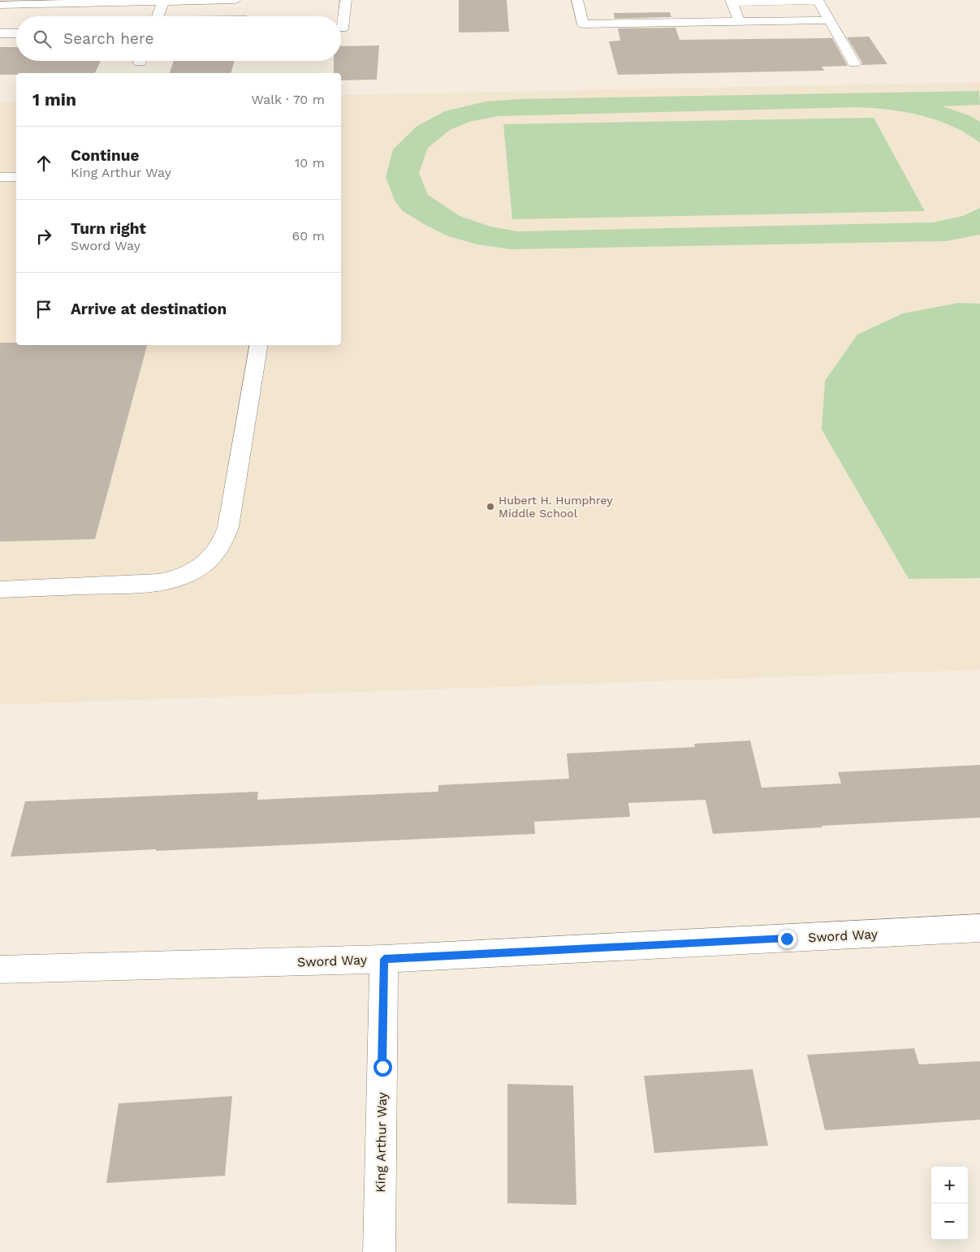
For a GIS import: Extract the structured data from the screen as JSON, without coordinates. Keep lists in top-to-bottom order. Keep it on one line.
{"streets":{"street":["Sword Way","King Arthur Way"]},"crossings":[["Sword Way","King Arthur Way"]],"places":["Hubert H. Humphrey Middle School"],"page":{"search":"Search here","heading":["1 min","Walk · 70 m"],"list":[["Continue","King Arthur Way","10 m"],["Turn right","Sword Way","60 m"],"Arrive at destination"],"map_buttons":["+","−"]}}
